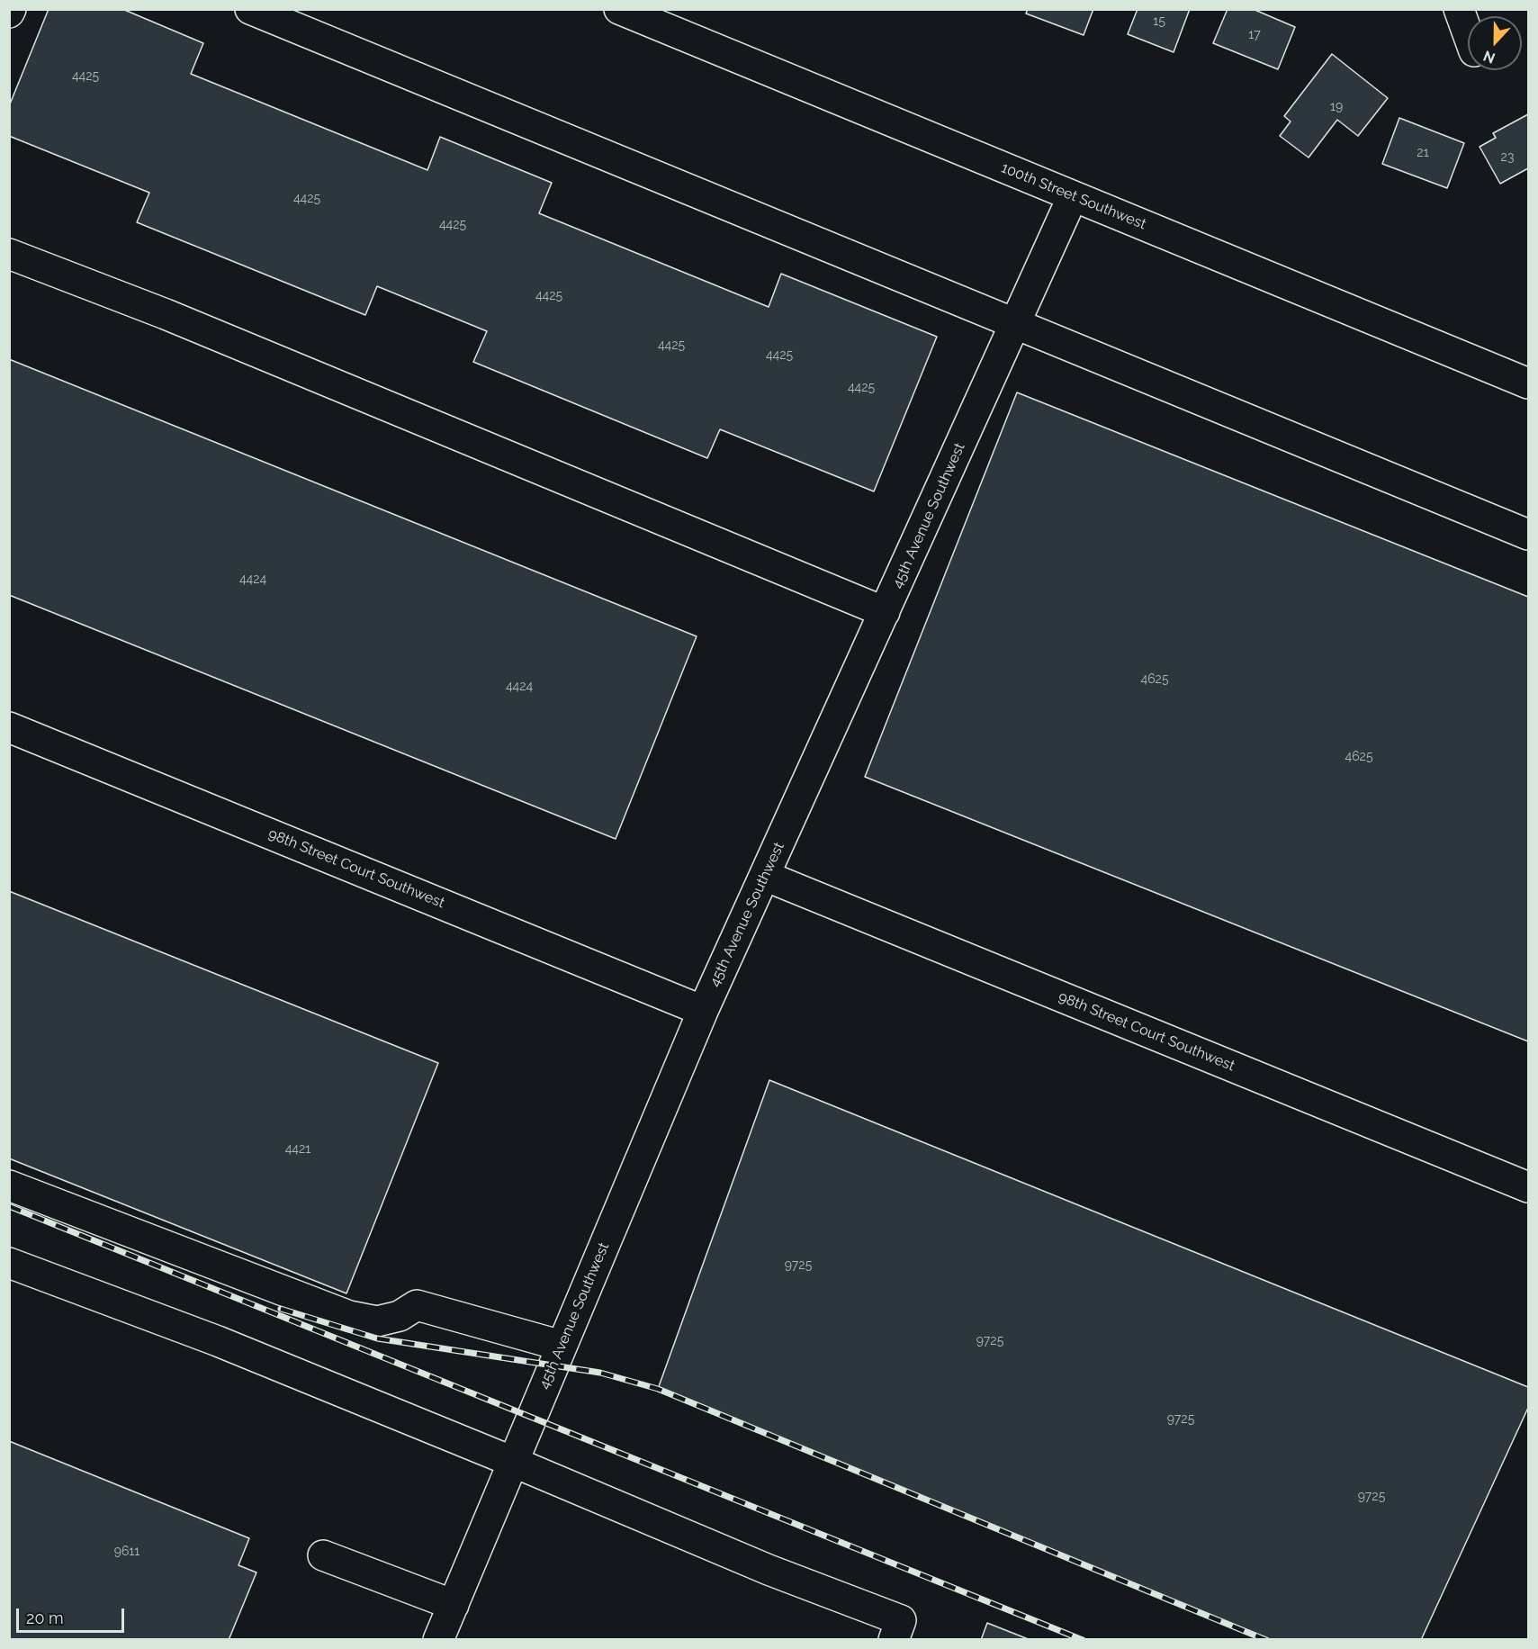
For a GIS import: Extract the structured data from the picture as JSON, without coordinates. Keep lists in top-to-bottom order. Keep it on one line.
{"streets":{"street":["100th Street Southwest","45th Avenue Southwest","98th Street Court Southwest"]},"crossings":[["100th Street Southwest","45th Avenue Southwest"],["45th Avenue Southwest","98th Street Court Southwest"]],"house_numbers":["15","17","4425","19","21","23","4425","4425","4425","4425","4425","4425","4424","4625","4424","4625","4421","9725","9725","9725","9725","9611"],"scale_bar":"20 m","north":"bottom"}
